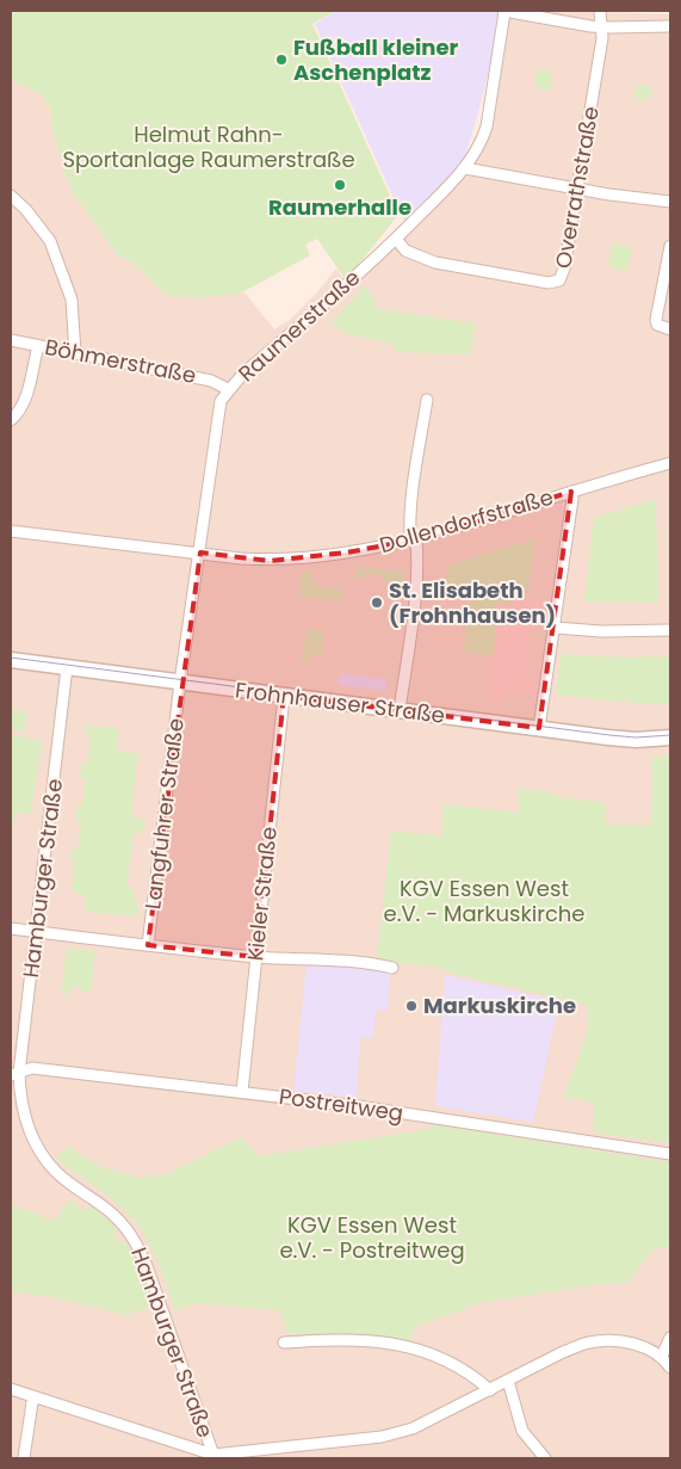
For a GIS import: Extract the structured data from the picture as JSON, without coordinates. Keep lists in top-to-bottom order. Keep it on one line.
{"streets":{"main road":["Frohnhauser Straße"],"street":["Overrathstraße","Raumerstraße","Böhmerstraße","Dollendorfstraße","Langfuhrer Straße","Hamburger Straße","Kieler Straße","Postreitweg"]},"crossings":[["Overrathstraße","Raumerstraße"],["Raumerstraße","Böhmerstraße"],["Raumerstraße","Dollendorfstraße"],["Raumerstraße","Frohnhauser Straße"],["Raumerstraße","Langfuhrer Straße"],["Frohnhauser Straße","Langfuhrer Straße"],["Frohnhauser Straße","Hamburger Straße"],["Frohnhauser Straße","Kieler Straße"],["Hamburger Straße","Postreitweg"],["Kieler Straße","Postreitweg"]],"parks":["Helmut Rahn- Sportanlage Raumerstraße","KGV Essen West e.V. - Markuskirche","KGV Essen West e.V. - Postreitweg"],"places":["Fußball kleiner Aschenplatz","Raumerhalle","St. Elisabeth (Frohnhausen)","Markuskirche"]}
